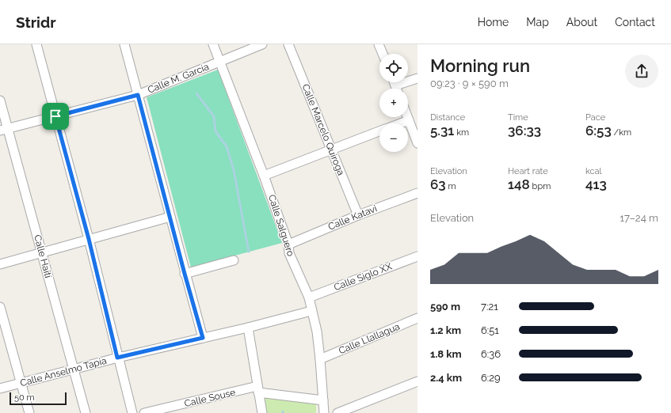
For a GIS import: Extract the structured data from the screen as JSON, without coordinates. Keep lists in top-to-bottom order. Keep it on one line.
{"streets":{"street":["Calle M. García","Calle Marcelo Quiroga","Calle Katavi","Calle Salguero","Calle Haití","Calle Siglo XX","Calle Llallagua","Calle Anselmo Tapia","Calle Souse"]},"crossings":[["Calle M. García","Calle Salguero"],["Calle M. García","Calle Haití"],["Calle Marcelo Quiroga","Calle Katavi"],["Calle Katavi","Calle Salguero"],["Calle Salguero","Calle Siglo XX"],["Calle Salguero","Calle Llallagua"],["Calle Salguero","Calle Anselmo Tapia"],["Calle Salguero","Calle Souse"],["Calle Haití","Calle Anselmo Tapia"]],"scale_bar":"50 m","page":{"header":"Stridr","nav":["Home","Map","About","Contact"],"heading":["Morning run","09:23 · 9 × 590 m"],"map_buttons":["+","−"],"stats":[["Distance","5.31 km"],["Time","36:33"],["Pace","6:53 /km"],["Elevation","63 m"],["Heart rate","148 bpm"],["kcal","413"]],"chart":["Elevation","17–24 m"],"list":[{"name":"590 m","note":"7:21"},{"name":"1.2 km","note":"6:51"},{"name":"1.8 km","note":"6:36"},{"name":"2.4 km","note":"6:29"}],"scale":"50 m"}}
